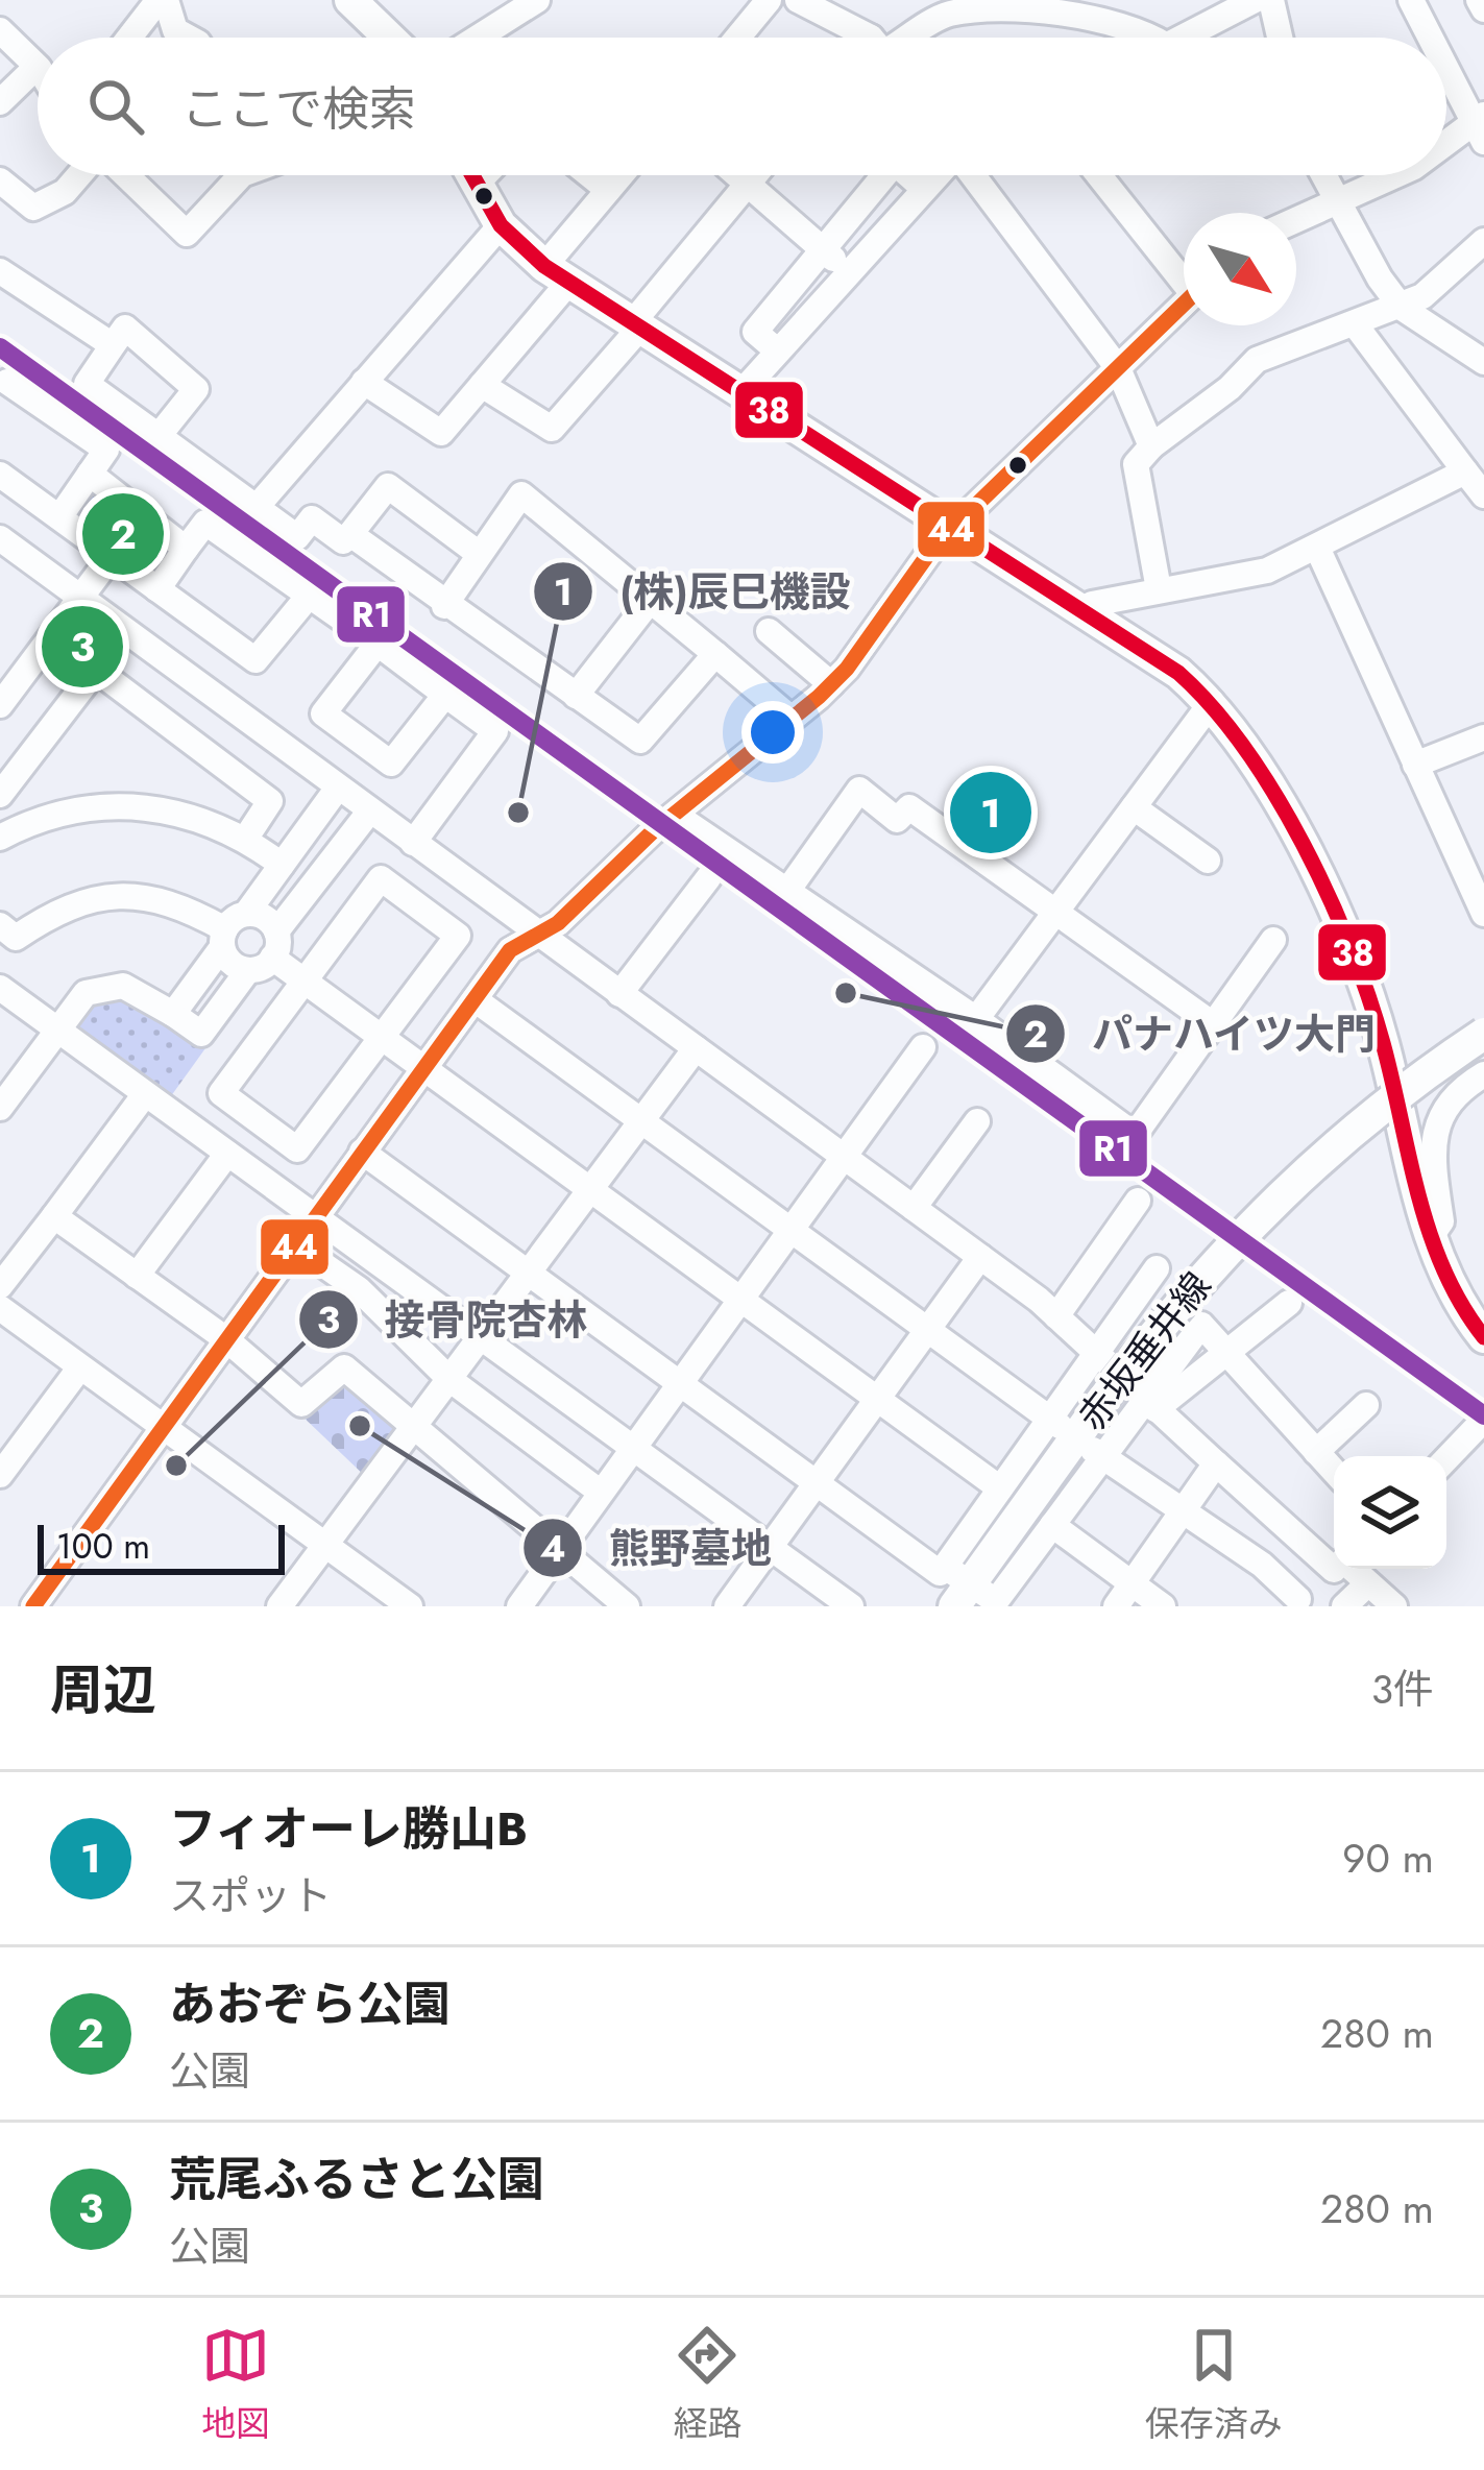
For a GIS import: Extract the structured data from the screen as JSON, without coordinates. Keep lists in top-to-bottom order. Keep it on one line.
{"streets":{"main road":["赤坂垂井線"]},"places":["(株)辰巳機設","パナハイツ大門","熊野墓地","接骨院杏林"],"lines":["transit line 38","transit line 44","transit line R1"],"scale_bar":"100 m","north":"bottom right","page":{"search":"ここで検索","pins":["2","3","1"],"scale":"100 m","heading":["周辺","3件"],"list":[{"mark":"1","name":"フィオーレ勝山B","note":"スポット","value":"90 m"},{"mark":"2","name":"あおぞら公園","note":"公園","value":"280 m"},{"mark":"3","name":"荒尾ふるさと公園","note":"公園","value":"280 m"}],"nav":["地図","経路","保存済み"]}}
